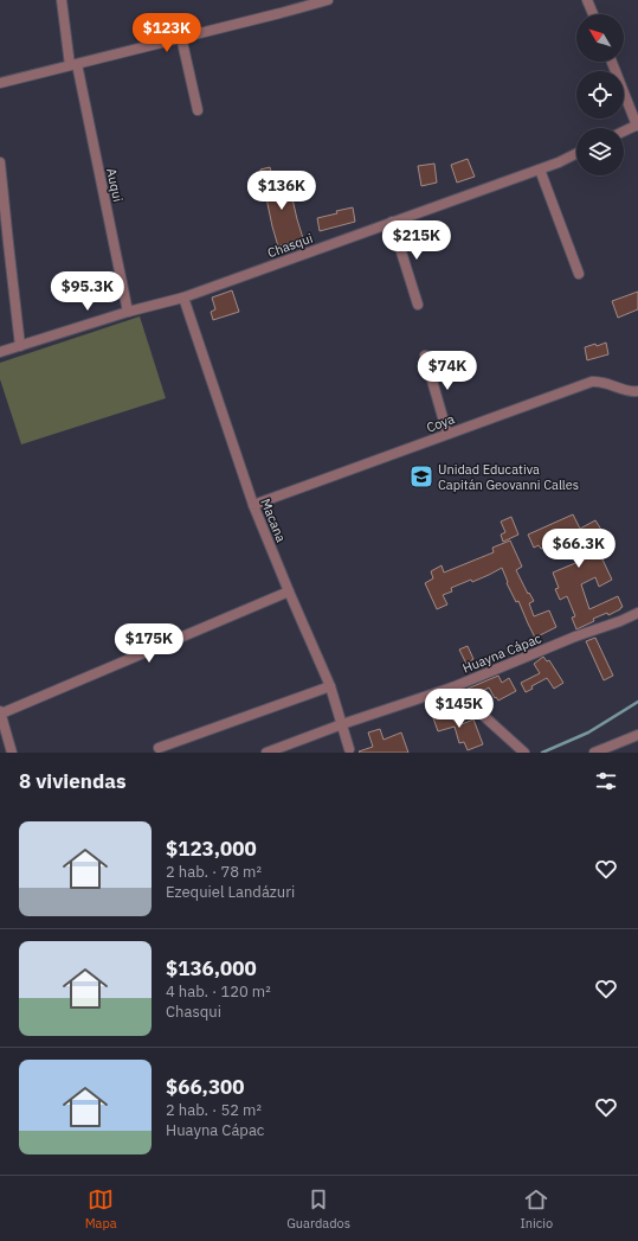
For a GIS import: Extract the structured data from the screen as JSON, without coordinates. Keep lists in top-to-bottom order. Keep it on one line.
{"streets":{"street":["Auqui","Chasqui","Coya","Macana","Huayna Cápac"]},"crossings":[["Auqui","Chasqui"],["Chasqui","Macana"],["Coya","Macana"],["Macana","Huayna Cápac"]],"places":{"school or university":["Unidad Educativa Capitán Geovanni Calles"]},"north":"top left","page":{"price":["$123K","$136K","$215K","$95.3K","$74K","$66.3K","$175K","$145K"],"heading":"8 viviendas","list":[{"name":"$123,000","note":"2 hab. · 78 m² · Ezequiel Landázuri"},{"name":"$136,000","note":"4 hab. · 120 m² · Chasqui"},{"name":"$66,300","note":"2 hab. · 52 m² · Huayna Cápac"}],"tabs":["Mapa","Guardados","Inicio"]}}
